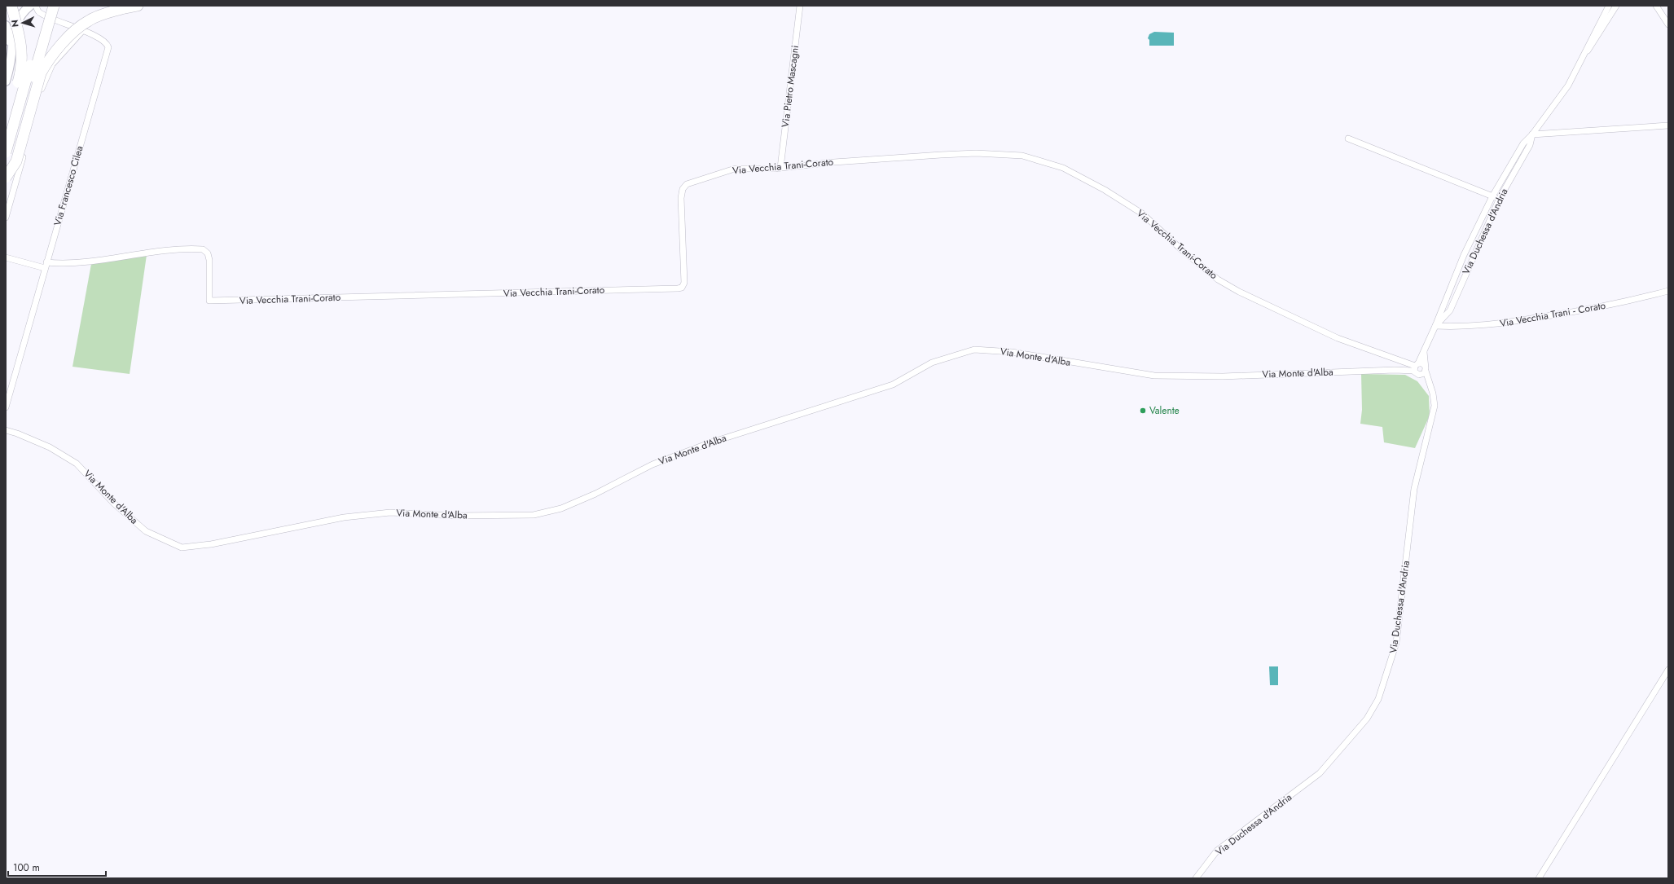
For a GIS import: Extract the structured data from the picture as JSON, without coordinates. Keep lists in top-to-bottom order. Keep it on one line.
{"streets":{"street":["Via Pietro Mascagni","Via Vecchia Trani-Corato","Via Francesco Cilea","Via Duchessa d'Andria","Via Vecchia Trani - Corato","Via Monte d'Alba"]},"crossings":[["Via Pietro Mascagni","Via Vecchia Trani-Corato"],["Via Vecchia Trani-Corato","Via Francesco Cilea"],["Via Vecchia Trani-Corato","Via Duchessa d'Andria"],["Via Vecchia Trani-Corato","Via Monte d'Alba"],["Via Duchessa d'Andria","Via Vecchia Trani - Corato"],["Via Duchessa d'Andria","Via Monte d'Alba"]],"places":["Valente"],"scale_bar":"100 m","north":"left"}
